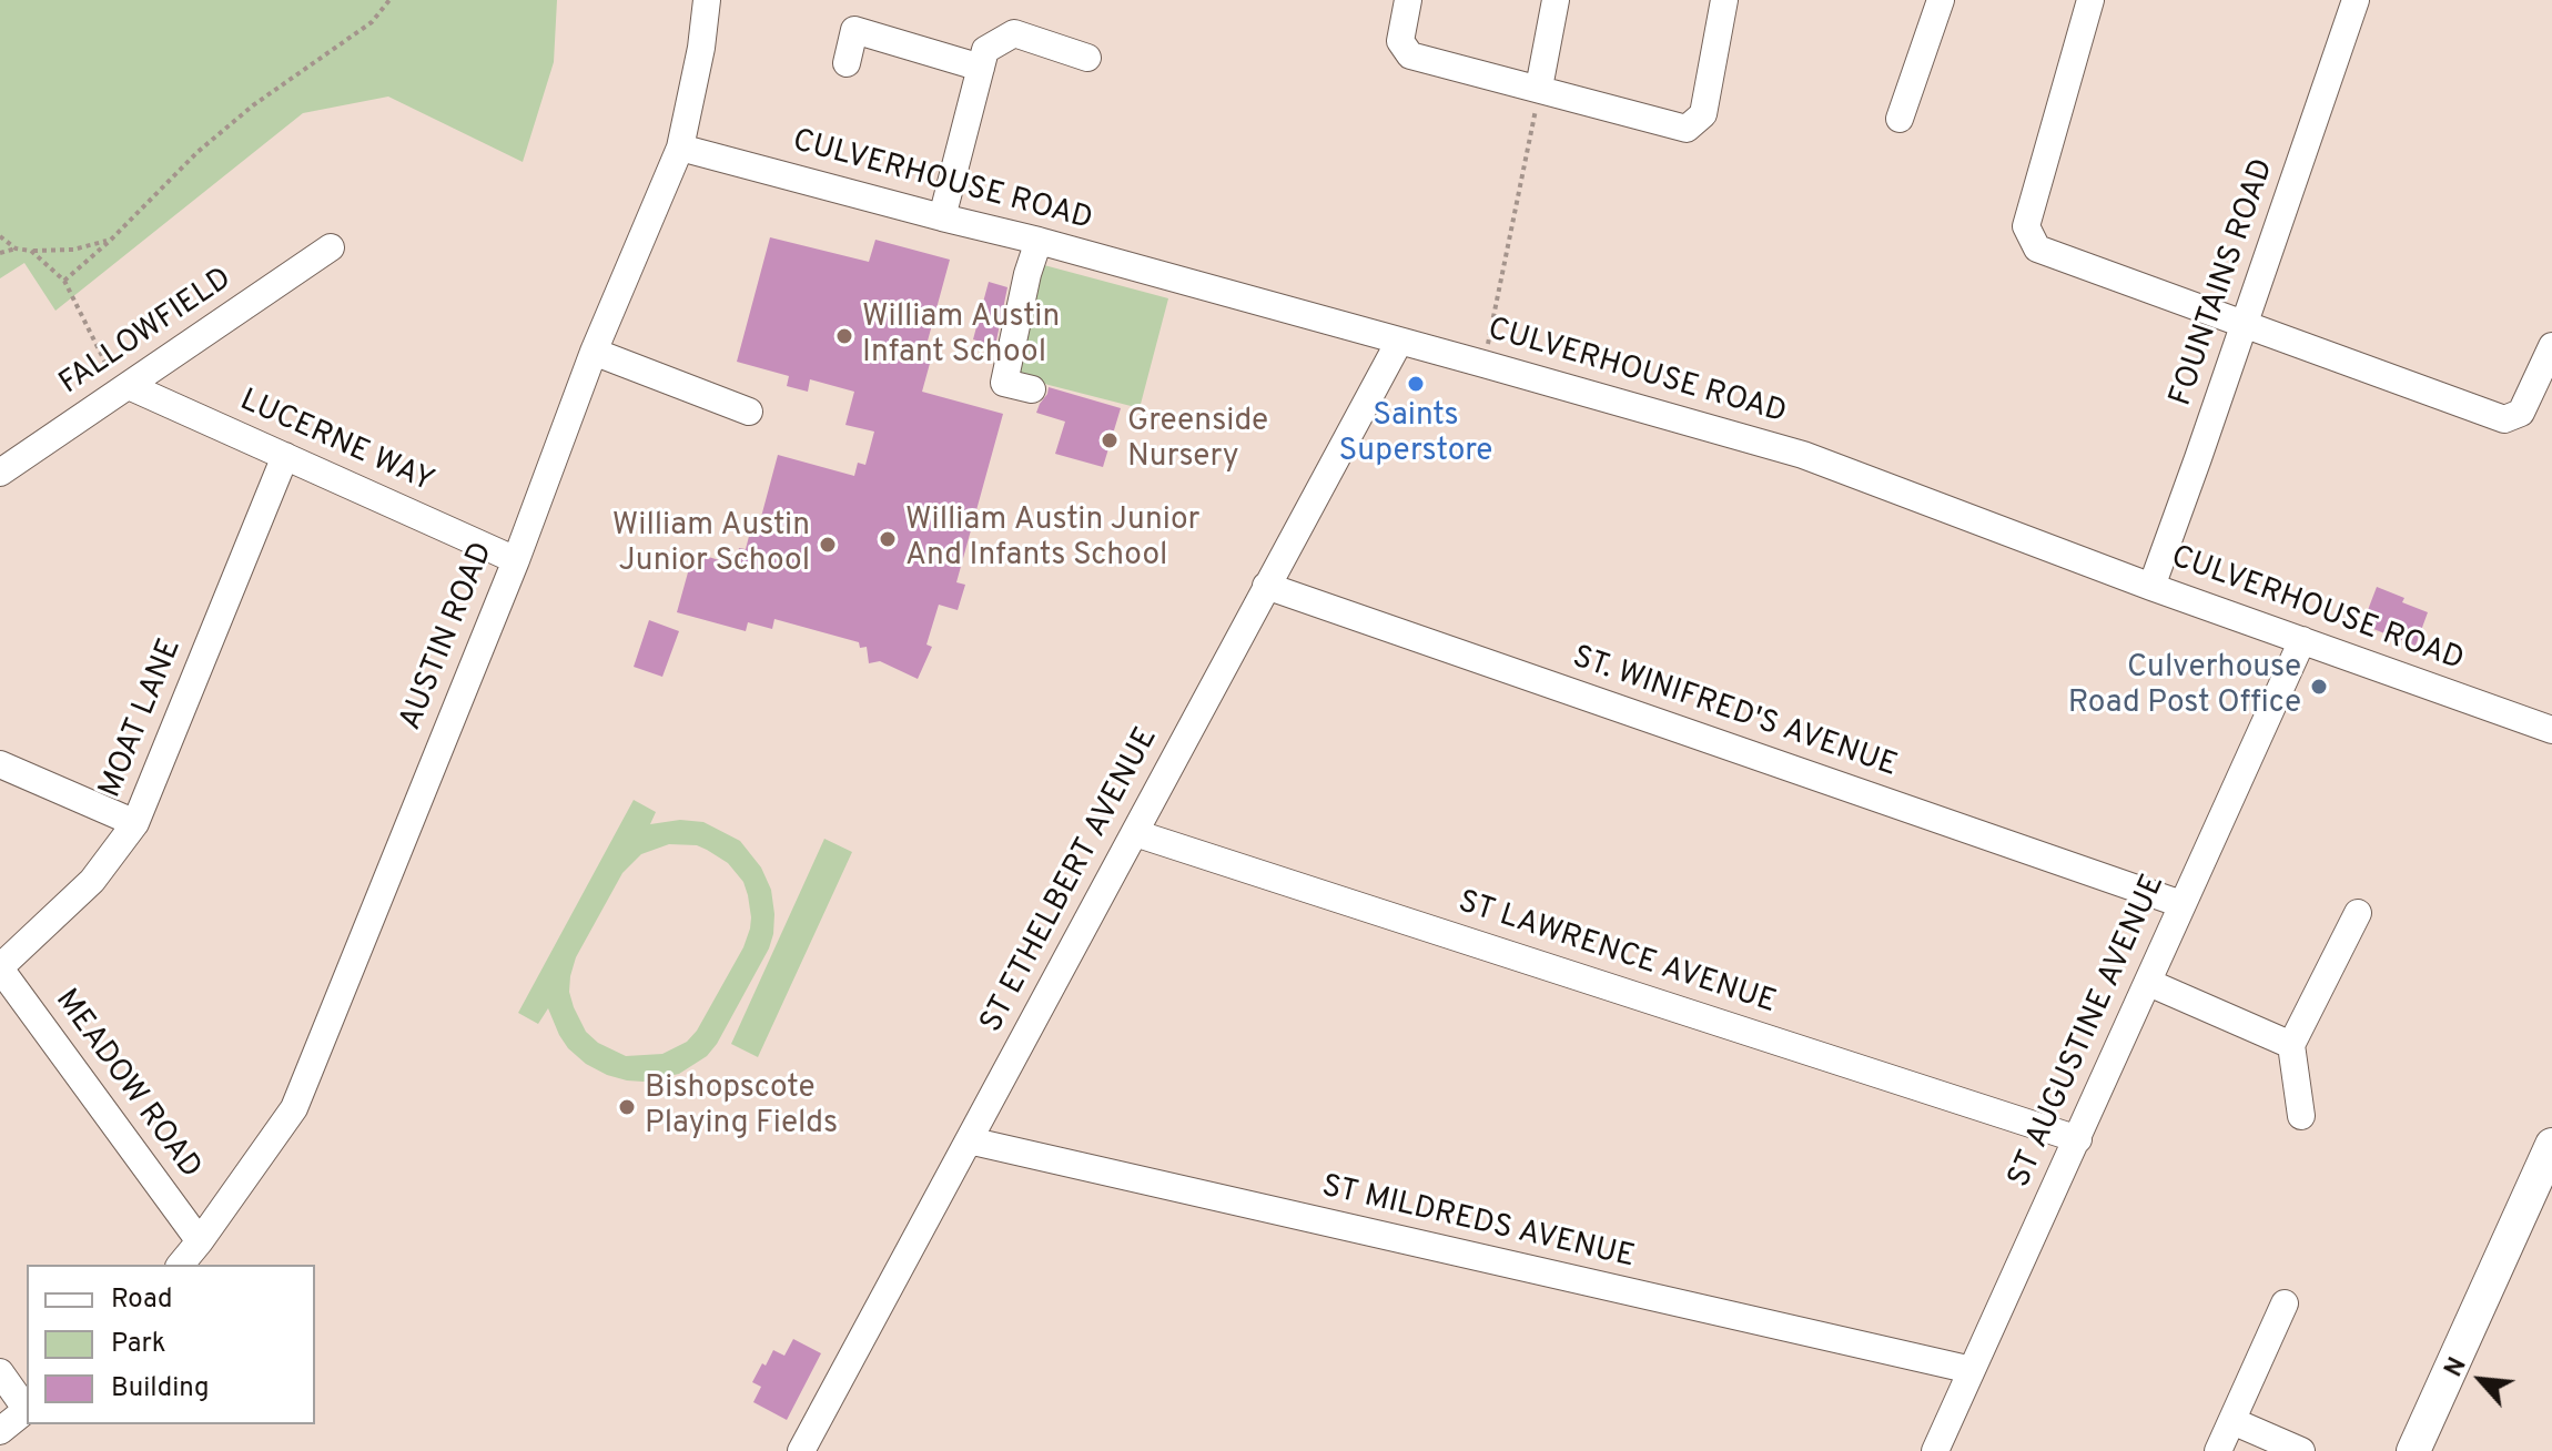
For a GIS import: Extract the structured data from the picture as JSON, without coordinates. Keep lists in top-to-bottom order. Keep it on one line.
{"streets":{"street":["CULVERHOUSE ROAD","FOUNTAINS ROAD","FALLOWFIELD","LUCERNE WAY","AUSTIN ROAD","ST. WINIFRED'S AVENUE","MOAT LANE","ST ETHELBERT AVENUE","ST LAWRENCE AVENUE","ST AUGUSTINE AVENUE","MEADOW ROAD","ST MILDREDS AVENUE"]},"crossings":[["CULVERHOUSE ROAD","FOUNTAINS ROAD"],["CULVERHOUSE ROAD","AUSTIN ROAD"],["CULVERHOUSE ROAD","ST ETHELBERT AVENUE"],["CULVERHOUSE ROAD","ST AUGUSTINE AVENUE"],["FALLOWFIELD","LUCERNE WAY"],["LUCERNE WAY","AUSTIN ROAD"],["LUCERNE WAY","MOAT LANE"],["AUSTIN ROAD","MEADOW ROAD"],["ST. WINIFRED'S AVENUE","ST ETHELBERT AVENUE"],["ST. WINIFRED'S AVENUE","ST AUGUSTINE AVENUE"],["MOAT LANE","MEADOW ROAD"],["ST ETHELBERT AVENUE","ST LAWRENCE AVENUE"],["ST ETHELBERT AVENUE","ST MILDREDS AVENUE"],["ST LAWRENCE AVENUE","ST AUGUSTINE AVENUE"],["ST AUGUSTINE AVENUE","ST MILDREDS AVENUE"]],"places":["William Austin Infant School","Saints Superstore","Greenside Nursery","William Austin Junior And Infants School","William Austin Junior School","Culverhouse Road Post Office","Bishopscote Playing Fields"],"legend":["Road","Park","Building"],"north":"top left"}
